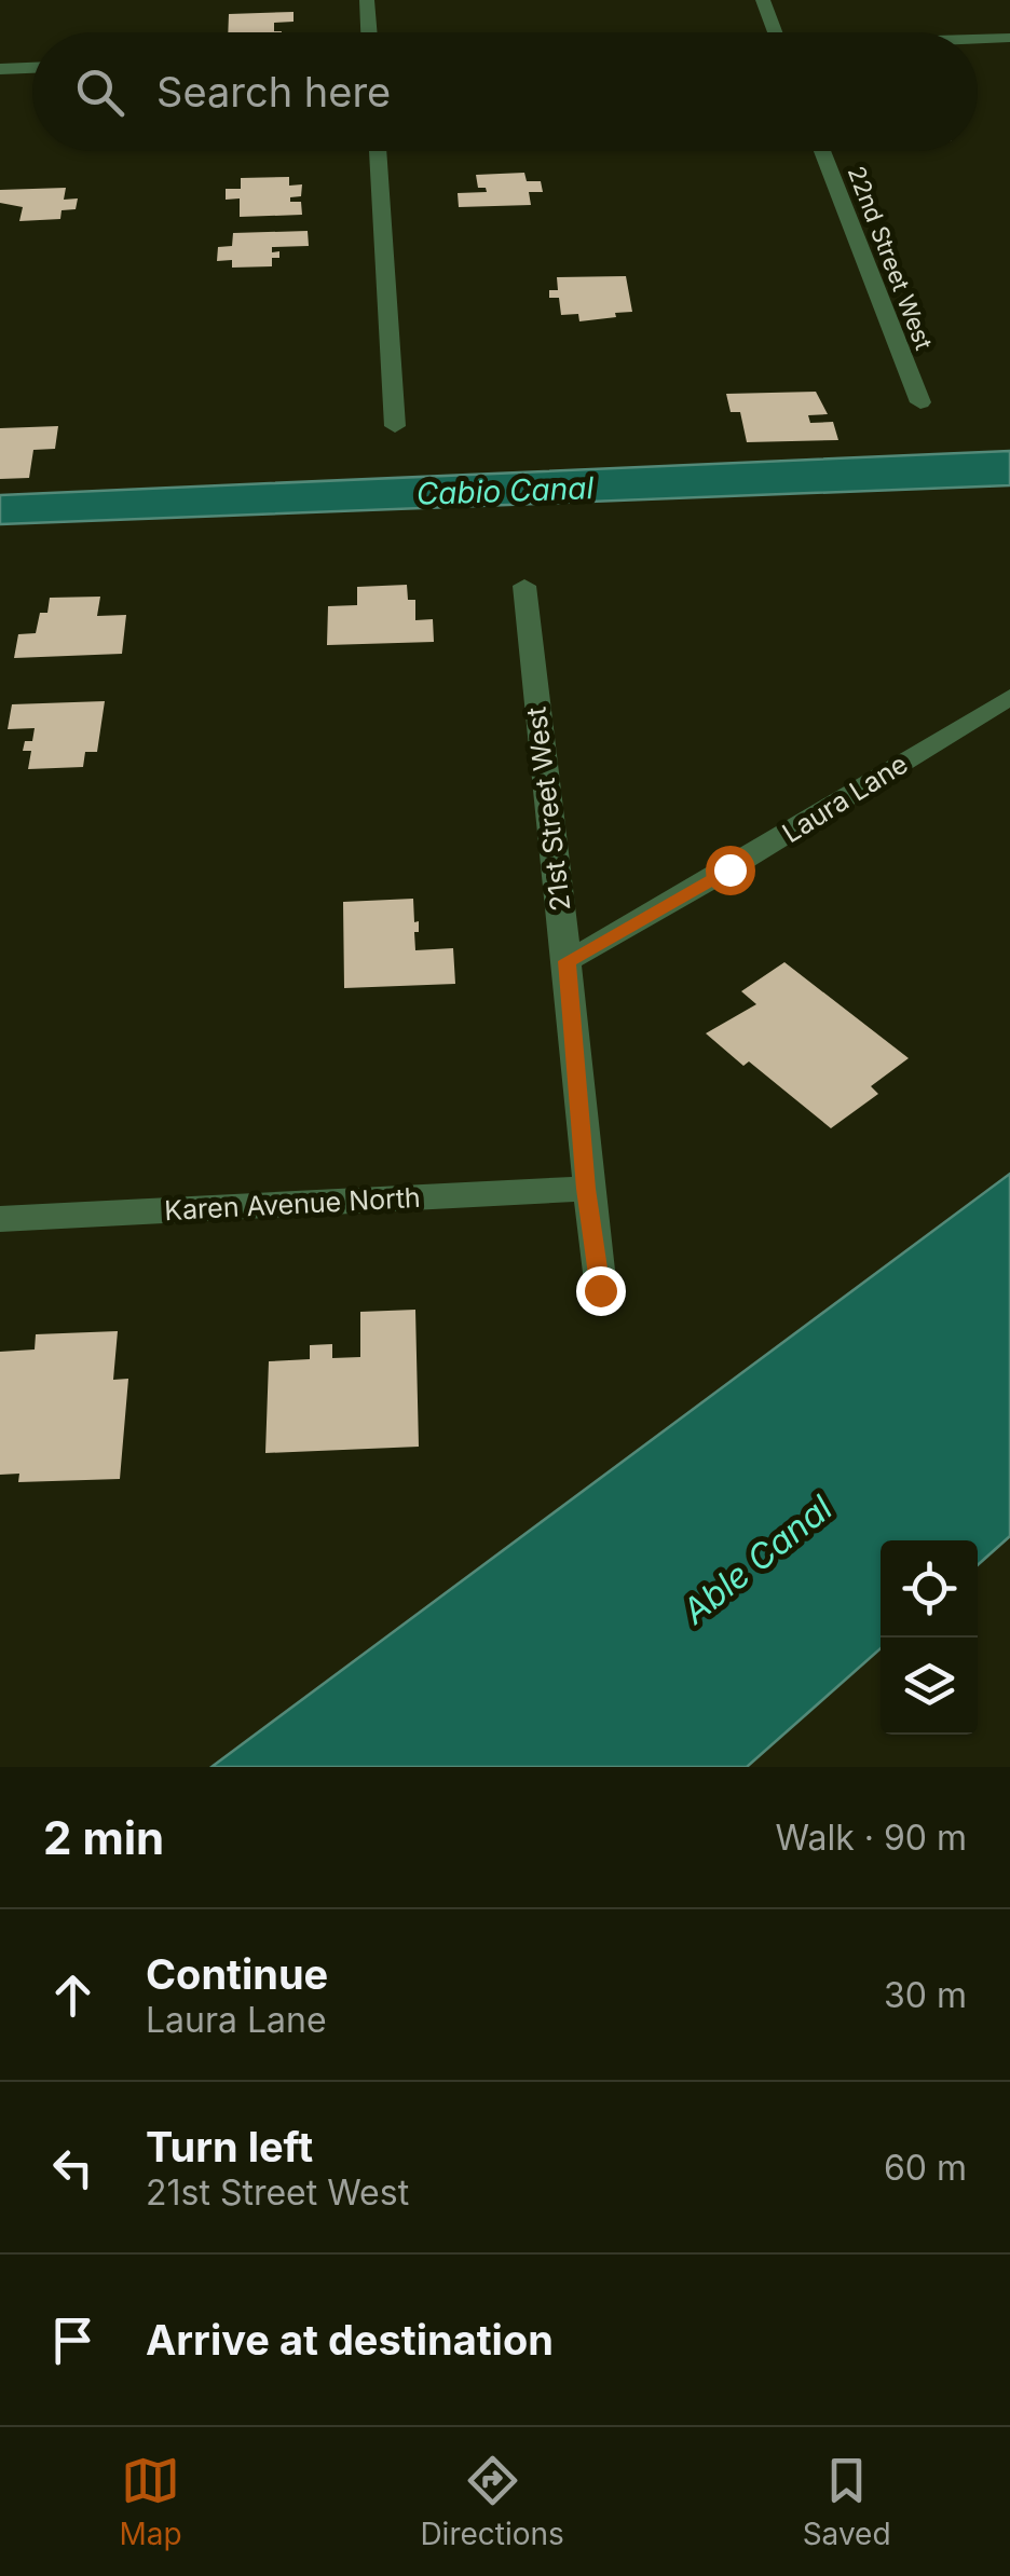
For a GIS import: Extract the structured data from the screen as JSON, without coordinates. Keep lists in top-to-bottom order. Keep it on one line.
{"streets":{"street":["22nd Street West","Laura Lane","21st Street West","Karen Avenue North"]},"crossings":[["Laura Lane","21st Street West"],["21st Street West","Karen Avenue North"]],"water":["Cabio Canal","Able Canal"],"page":{"search":"Search here","heading":["2 min","Walk · 90 m"],"list":[["Continue","Laura Lane","30 m"],["Turn left","21st Street West","60 m"],"Arrive at destination"],"nav":["Map","Directions","Saved"]}}
